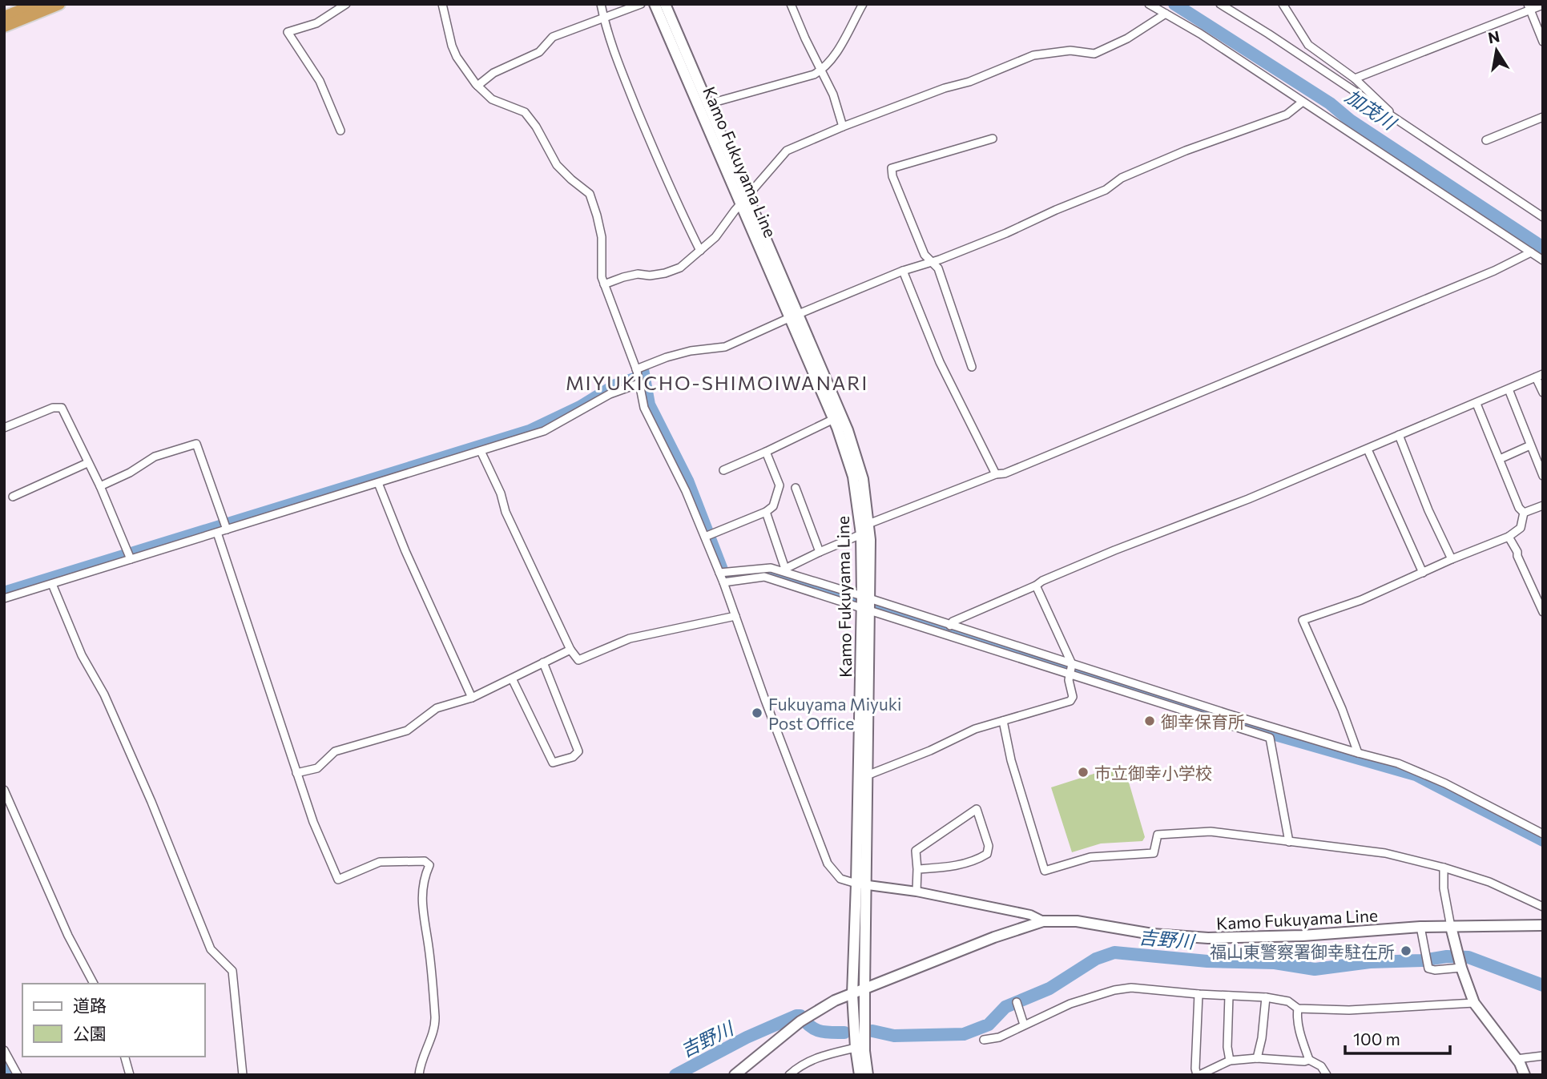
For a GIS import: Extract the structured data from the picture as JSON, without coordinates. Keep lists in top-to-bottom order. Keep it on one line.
{"streets":{"main road":["Kamo Fukuyama Line"]},"districts":["MIYUKICHO-SHIMOIWANARI"],"water":["加茂川","吉野川"],"places":["Fukuyama Miyuki Post Office","御幸保育所","市立御幸小学校","福山東警察署御幸駐在所"],"legend":["道路","公園"],"scale_bar":"100 m","north":"top"}
